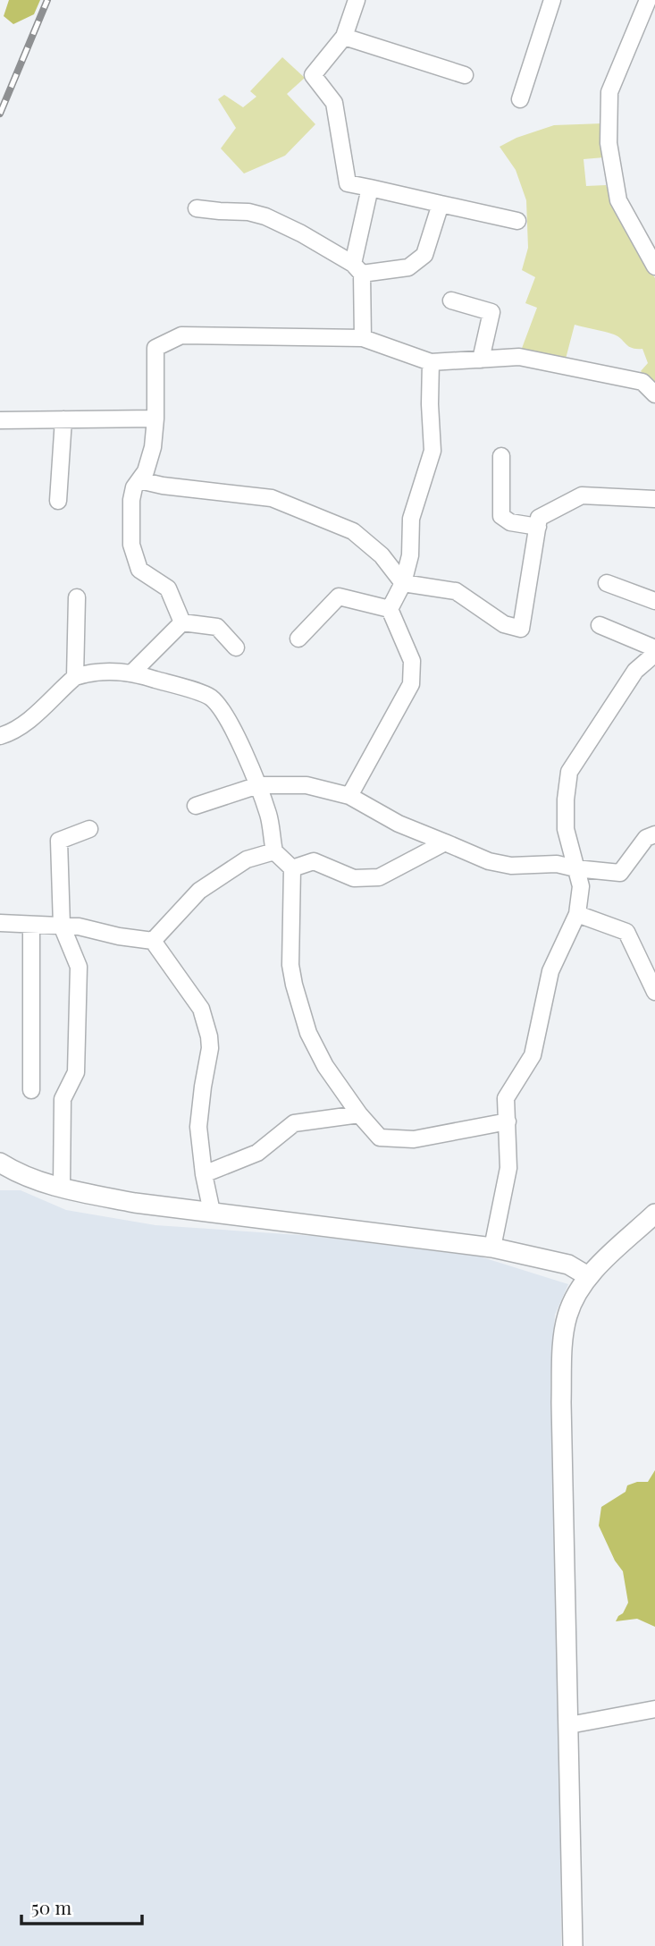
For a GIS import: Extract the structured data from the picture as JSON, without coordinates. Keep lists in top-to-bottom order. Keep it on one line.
{"scale_bar":"50 m"}
